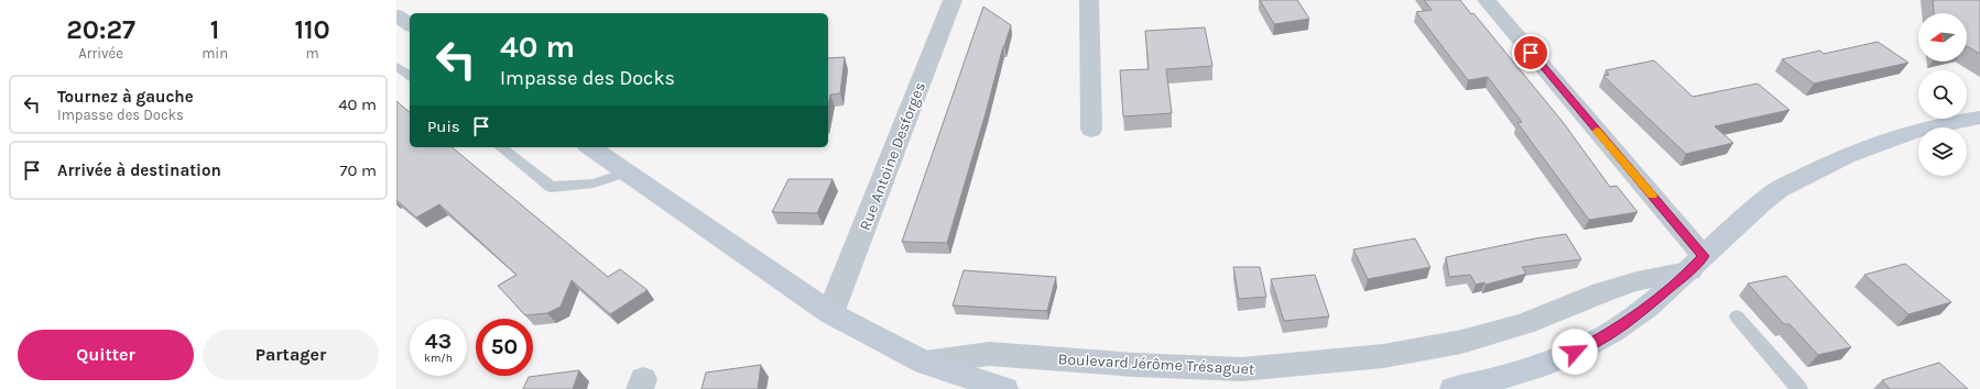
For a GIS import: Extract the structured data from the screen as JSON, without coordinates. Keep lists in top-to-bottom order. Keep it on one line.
{"streets":{"street":["Rue Antoine Desforges","Boulevard Jérôme Trésaguet"]},"north":"left","page":{"eta":["20:27","Arrivée","1","min","110","m"],"turn":["40 m","Impasse des Docks"],"list":[{"name":"Tournez à gauche","note":"Impasse des Docks","value":"40 m"},{"name":"Arrivée à destination","value":"70 m"}],"then":"Puis","speed":"43 km/h","limit":"50","buttons":["Quitter","Partager"]}}
